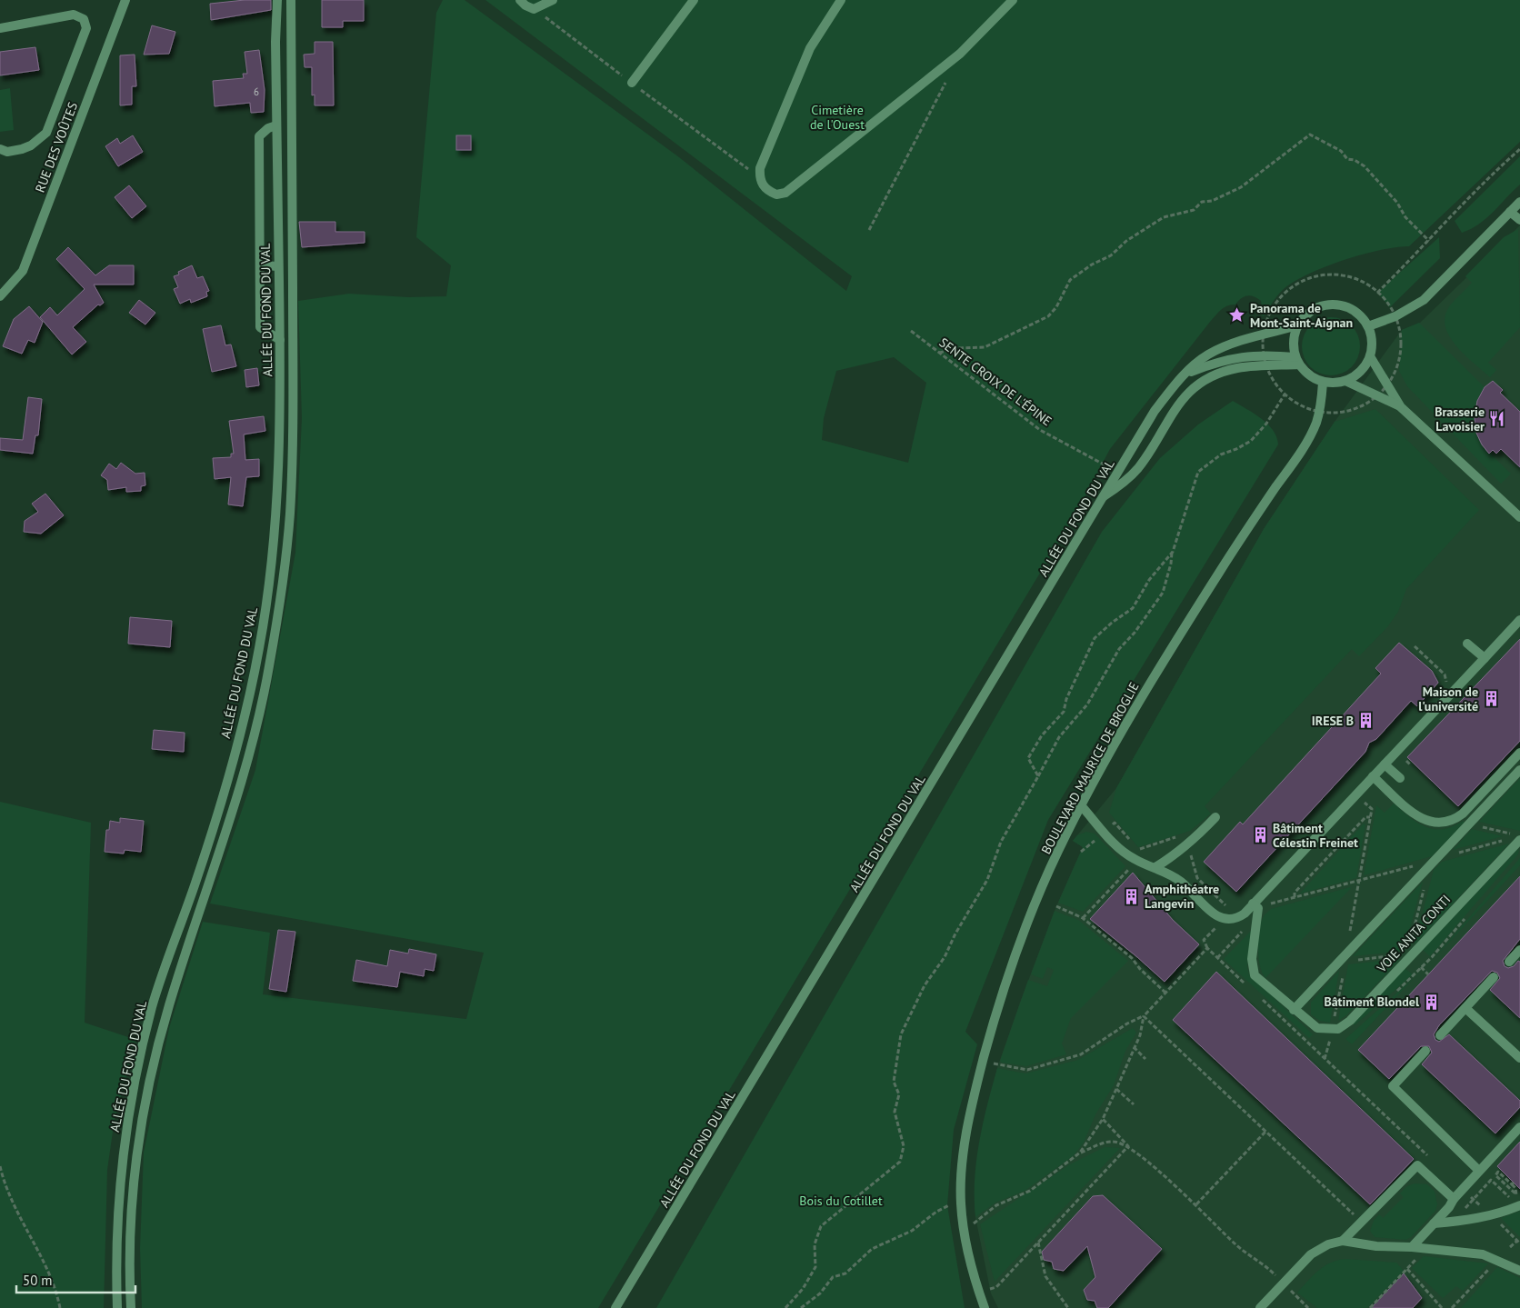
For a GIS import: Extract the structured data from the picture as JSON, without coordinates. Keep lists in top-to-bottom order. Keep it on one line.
{"streets":{"street":["RUE DES VOÛTES","ALLÉE DU FOND DU VAL","BOULEVARD MAURICE DE BROGLIE","VOIE ANITA CONTI"],"path":["SENTE CROIX DE L'ÉPINE"]},"crossings":[["ALLÉE DU FOND DU VAL","SENTE CROIX DE L'ÉPINE"],["ALLÉE DU FOND DU VAL","BOULEVARD MAURICE DE BROGLIE"]],"parks":["Cimetière de l'Ouest","Bois du Cotillet"],"places":{"place":["Panorama de Mont-Saint-Aignan"],"restaurant":["Brasserie Lavoisier"],"building":["Maison de l'université","IRESE B","Bâtiment Célestin Freinet","Amphithéatre Langevin","Bâtiment Blondel"]},"house_numbers":["6"],"scale_bar":"50 m"}
